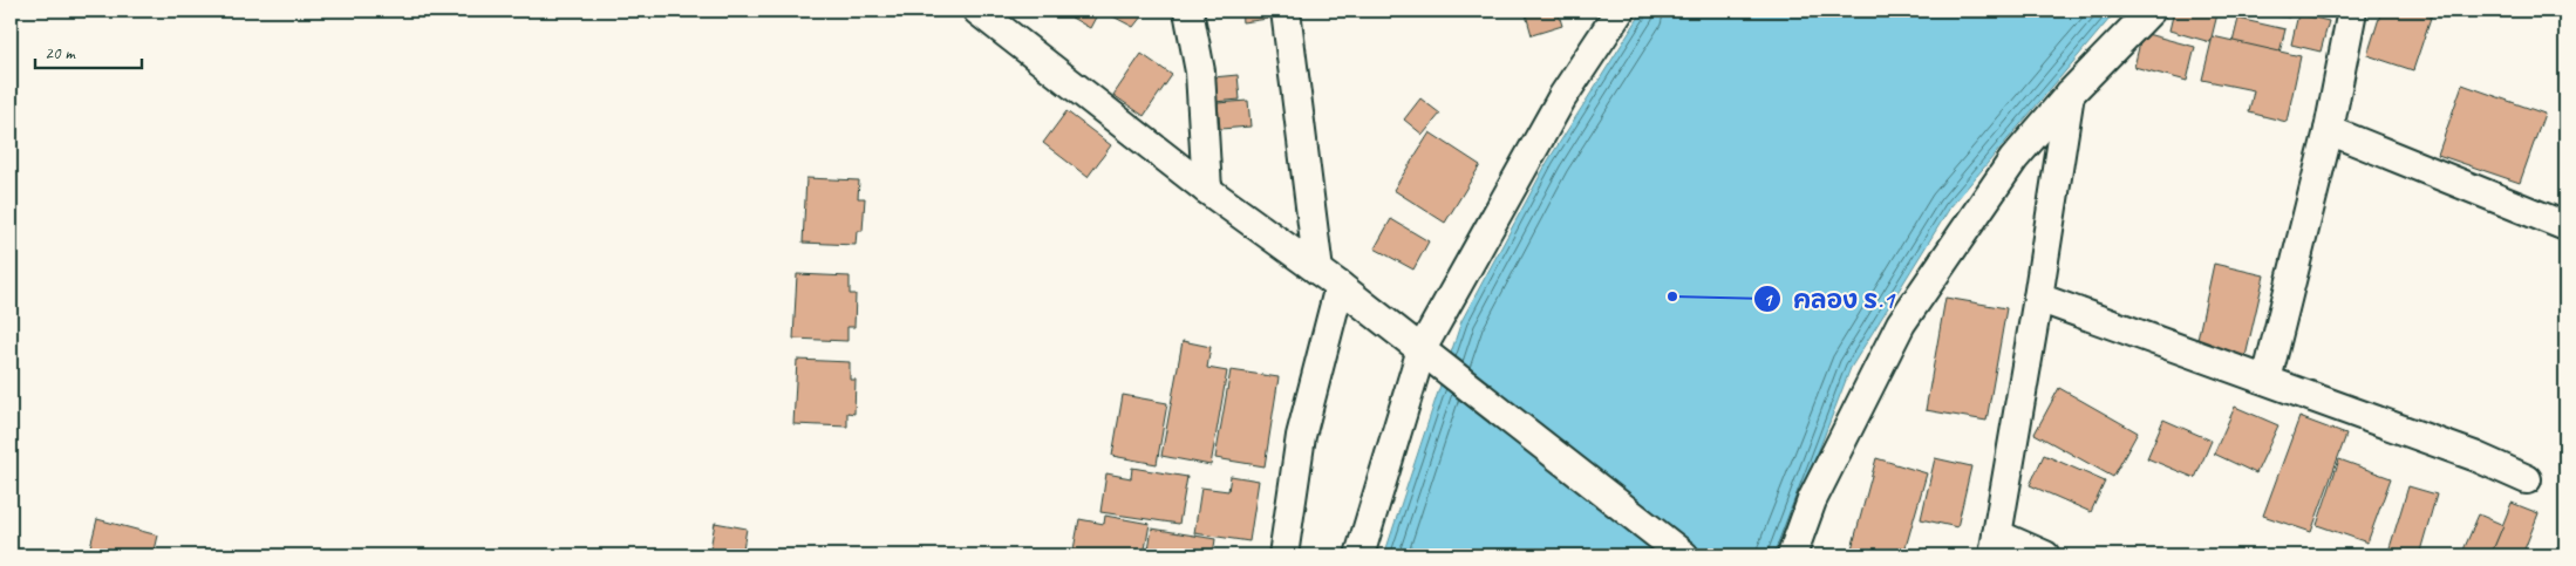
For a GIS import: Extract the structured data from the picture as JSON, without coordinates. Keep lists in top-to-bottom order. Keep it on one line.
{"places":["คลอง ร.1"],"scale_bar":"20 m"}
